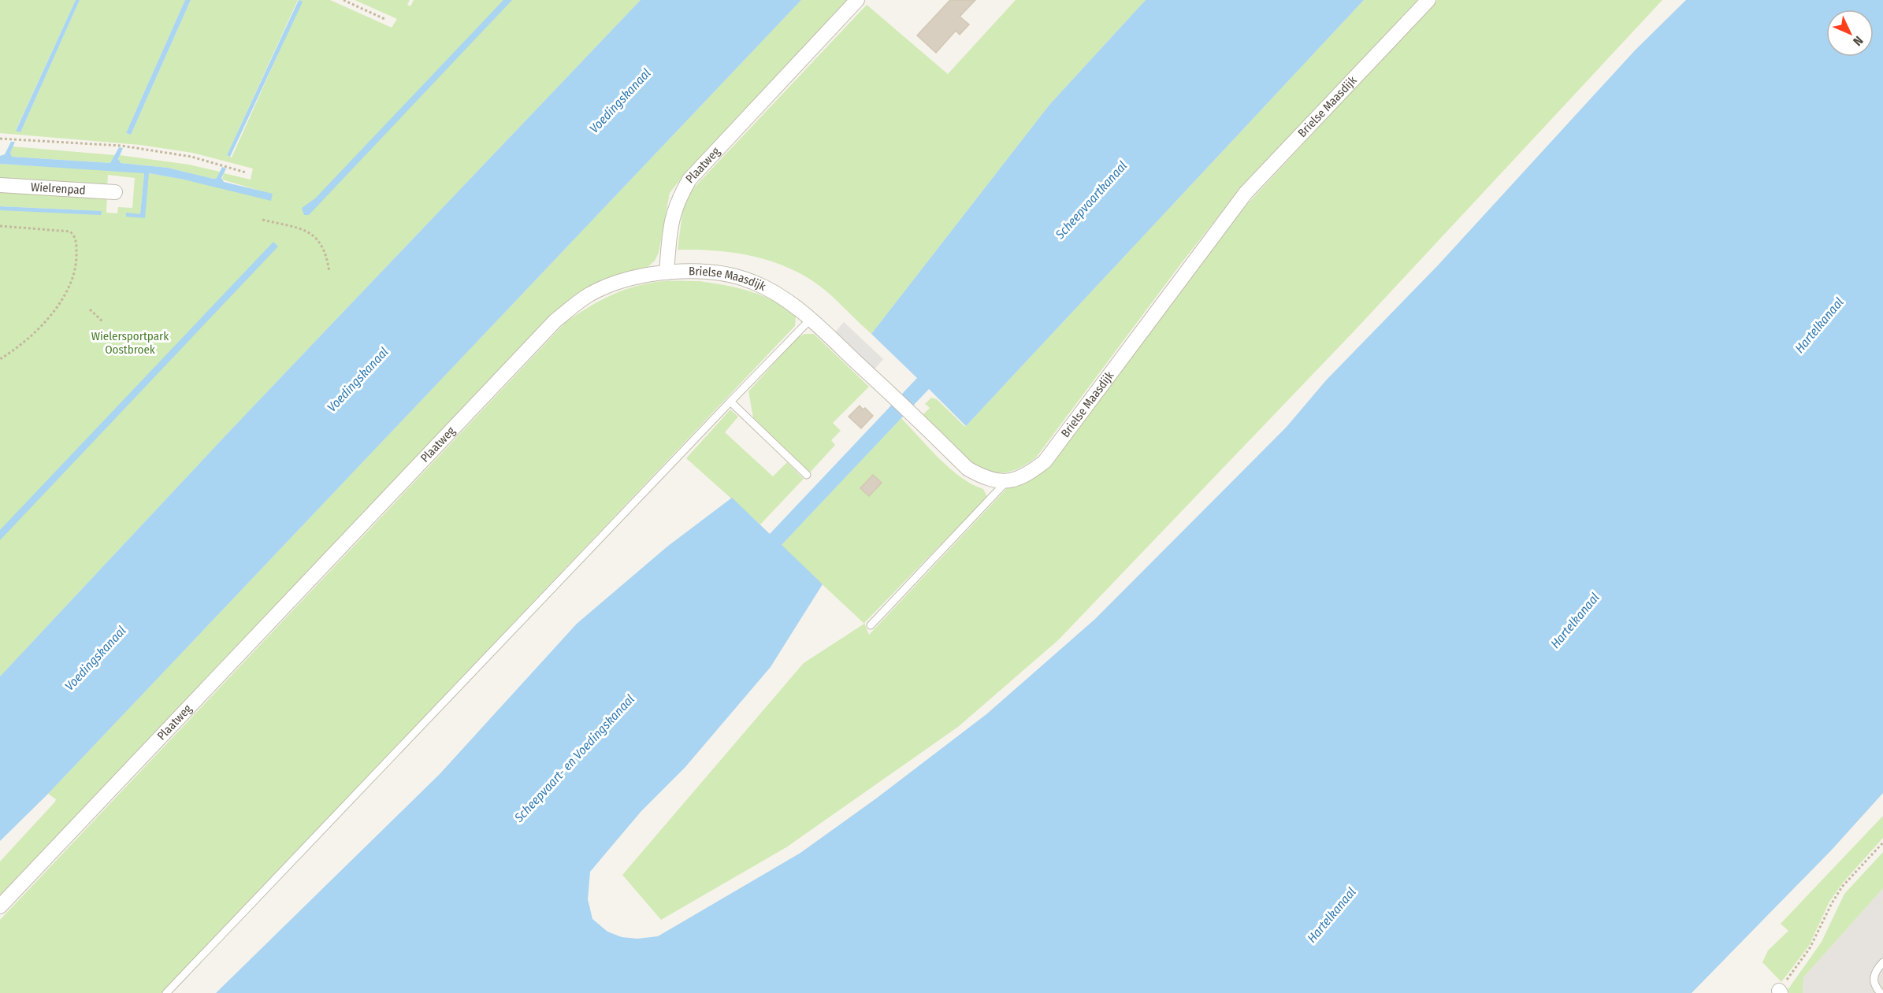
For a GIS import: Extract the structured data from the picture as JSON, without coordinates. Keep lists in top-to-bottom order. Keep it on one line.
{"streets":{"street":["Brielse Maasdijk","Plaatweg","Wielrenpad"]},"crossings":[["Brielse Maasdijk","Plaatweg"]],"water":["Voedingskanaal","Scheepvaartkanaal","Hartelkanaal","Scheepvaart- en Voedingskanaal"],"parks":["Wielersportpark Oostbroek"],"north":"bottom right"}
